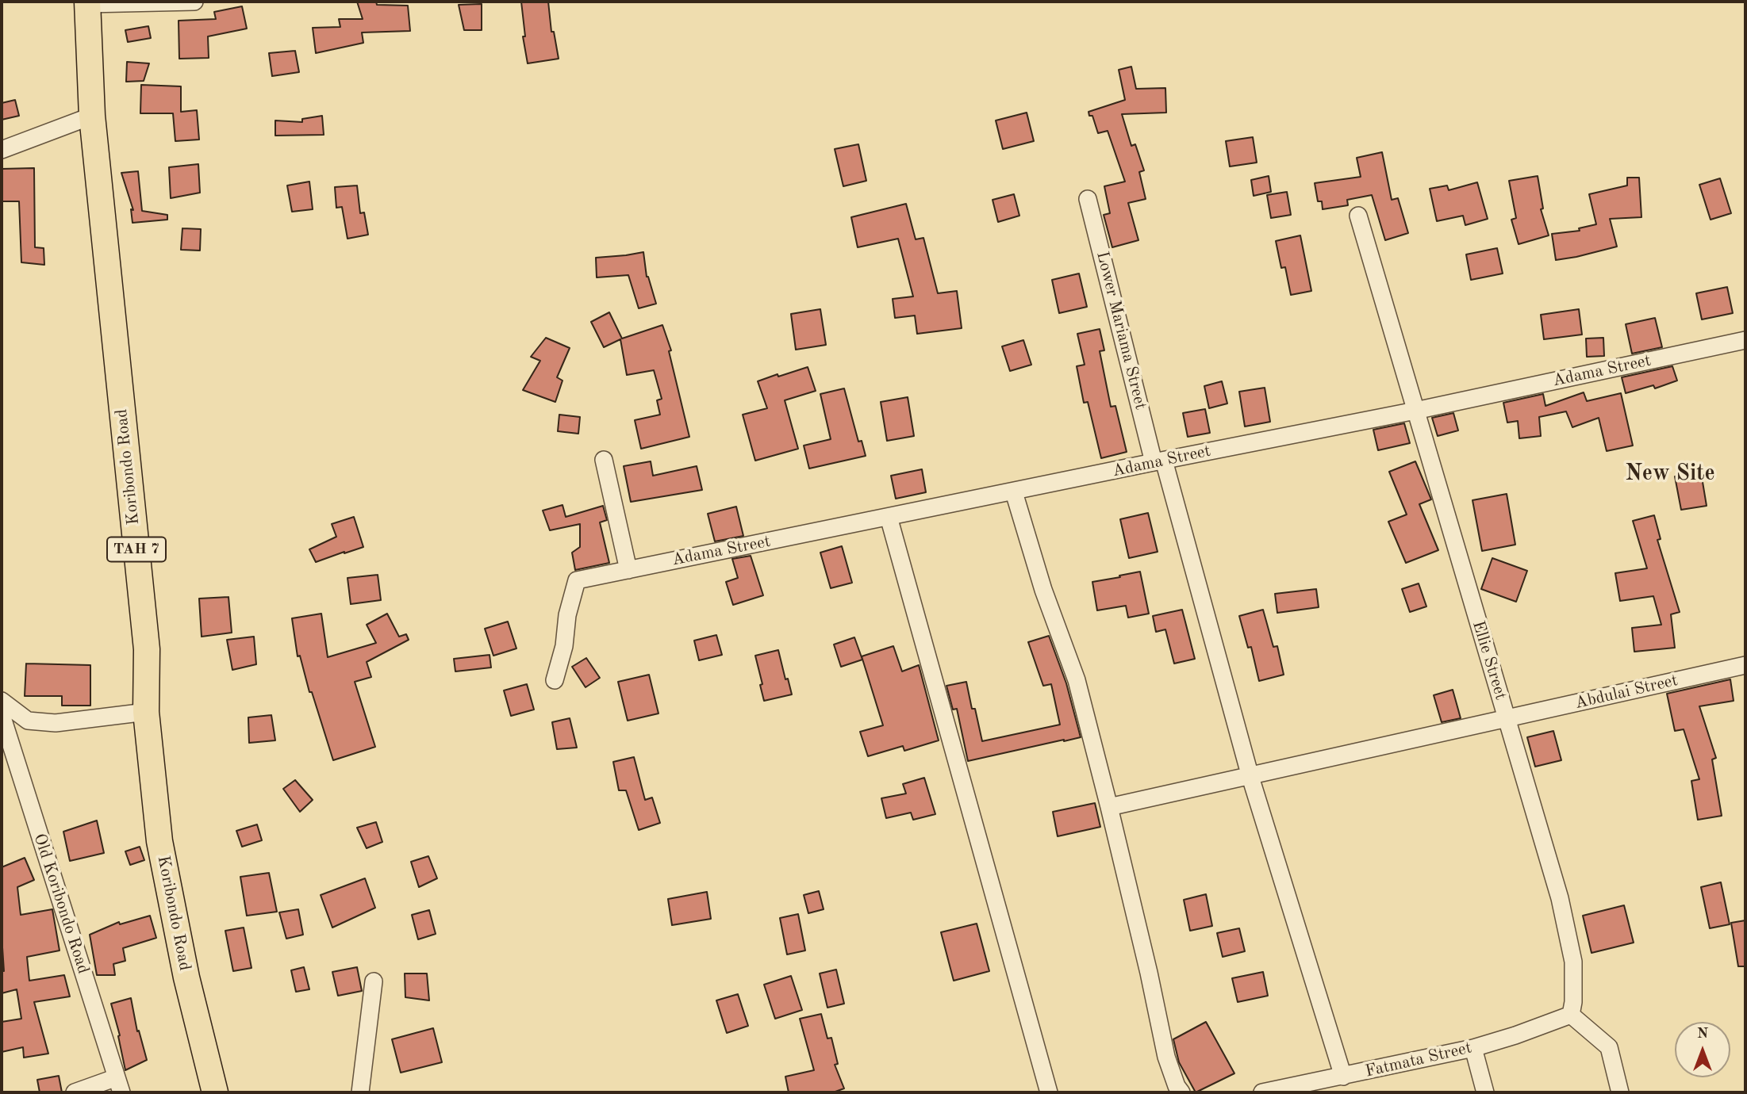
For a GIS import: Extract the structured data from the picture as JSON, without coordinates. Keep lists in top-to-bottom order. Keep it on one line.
{"streets":{"highway":["Koribondo Road","TAH 7"],"street":["Lower Mariama Street","Adama Street","Ellie Street","Abdulai Street","Old Koribondo Road","Fatmata Street"]},"crossings":[["Lower Mariama Street","Adama Street"],["Lower Mariama Street","Abdulai Street"],["Lower Mariama Street","Fatmata Street"],["Adama Street","Ellie Street"],["Ellie Street","Abdulai Street"],["Ellie Street","Fatmata Street"]],"districts":["New Site"],"north":"top"}
